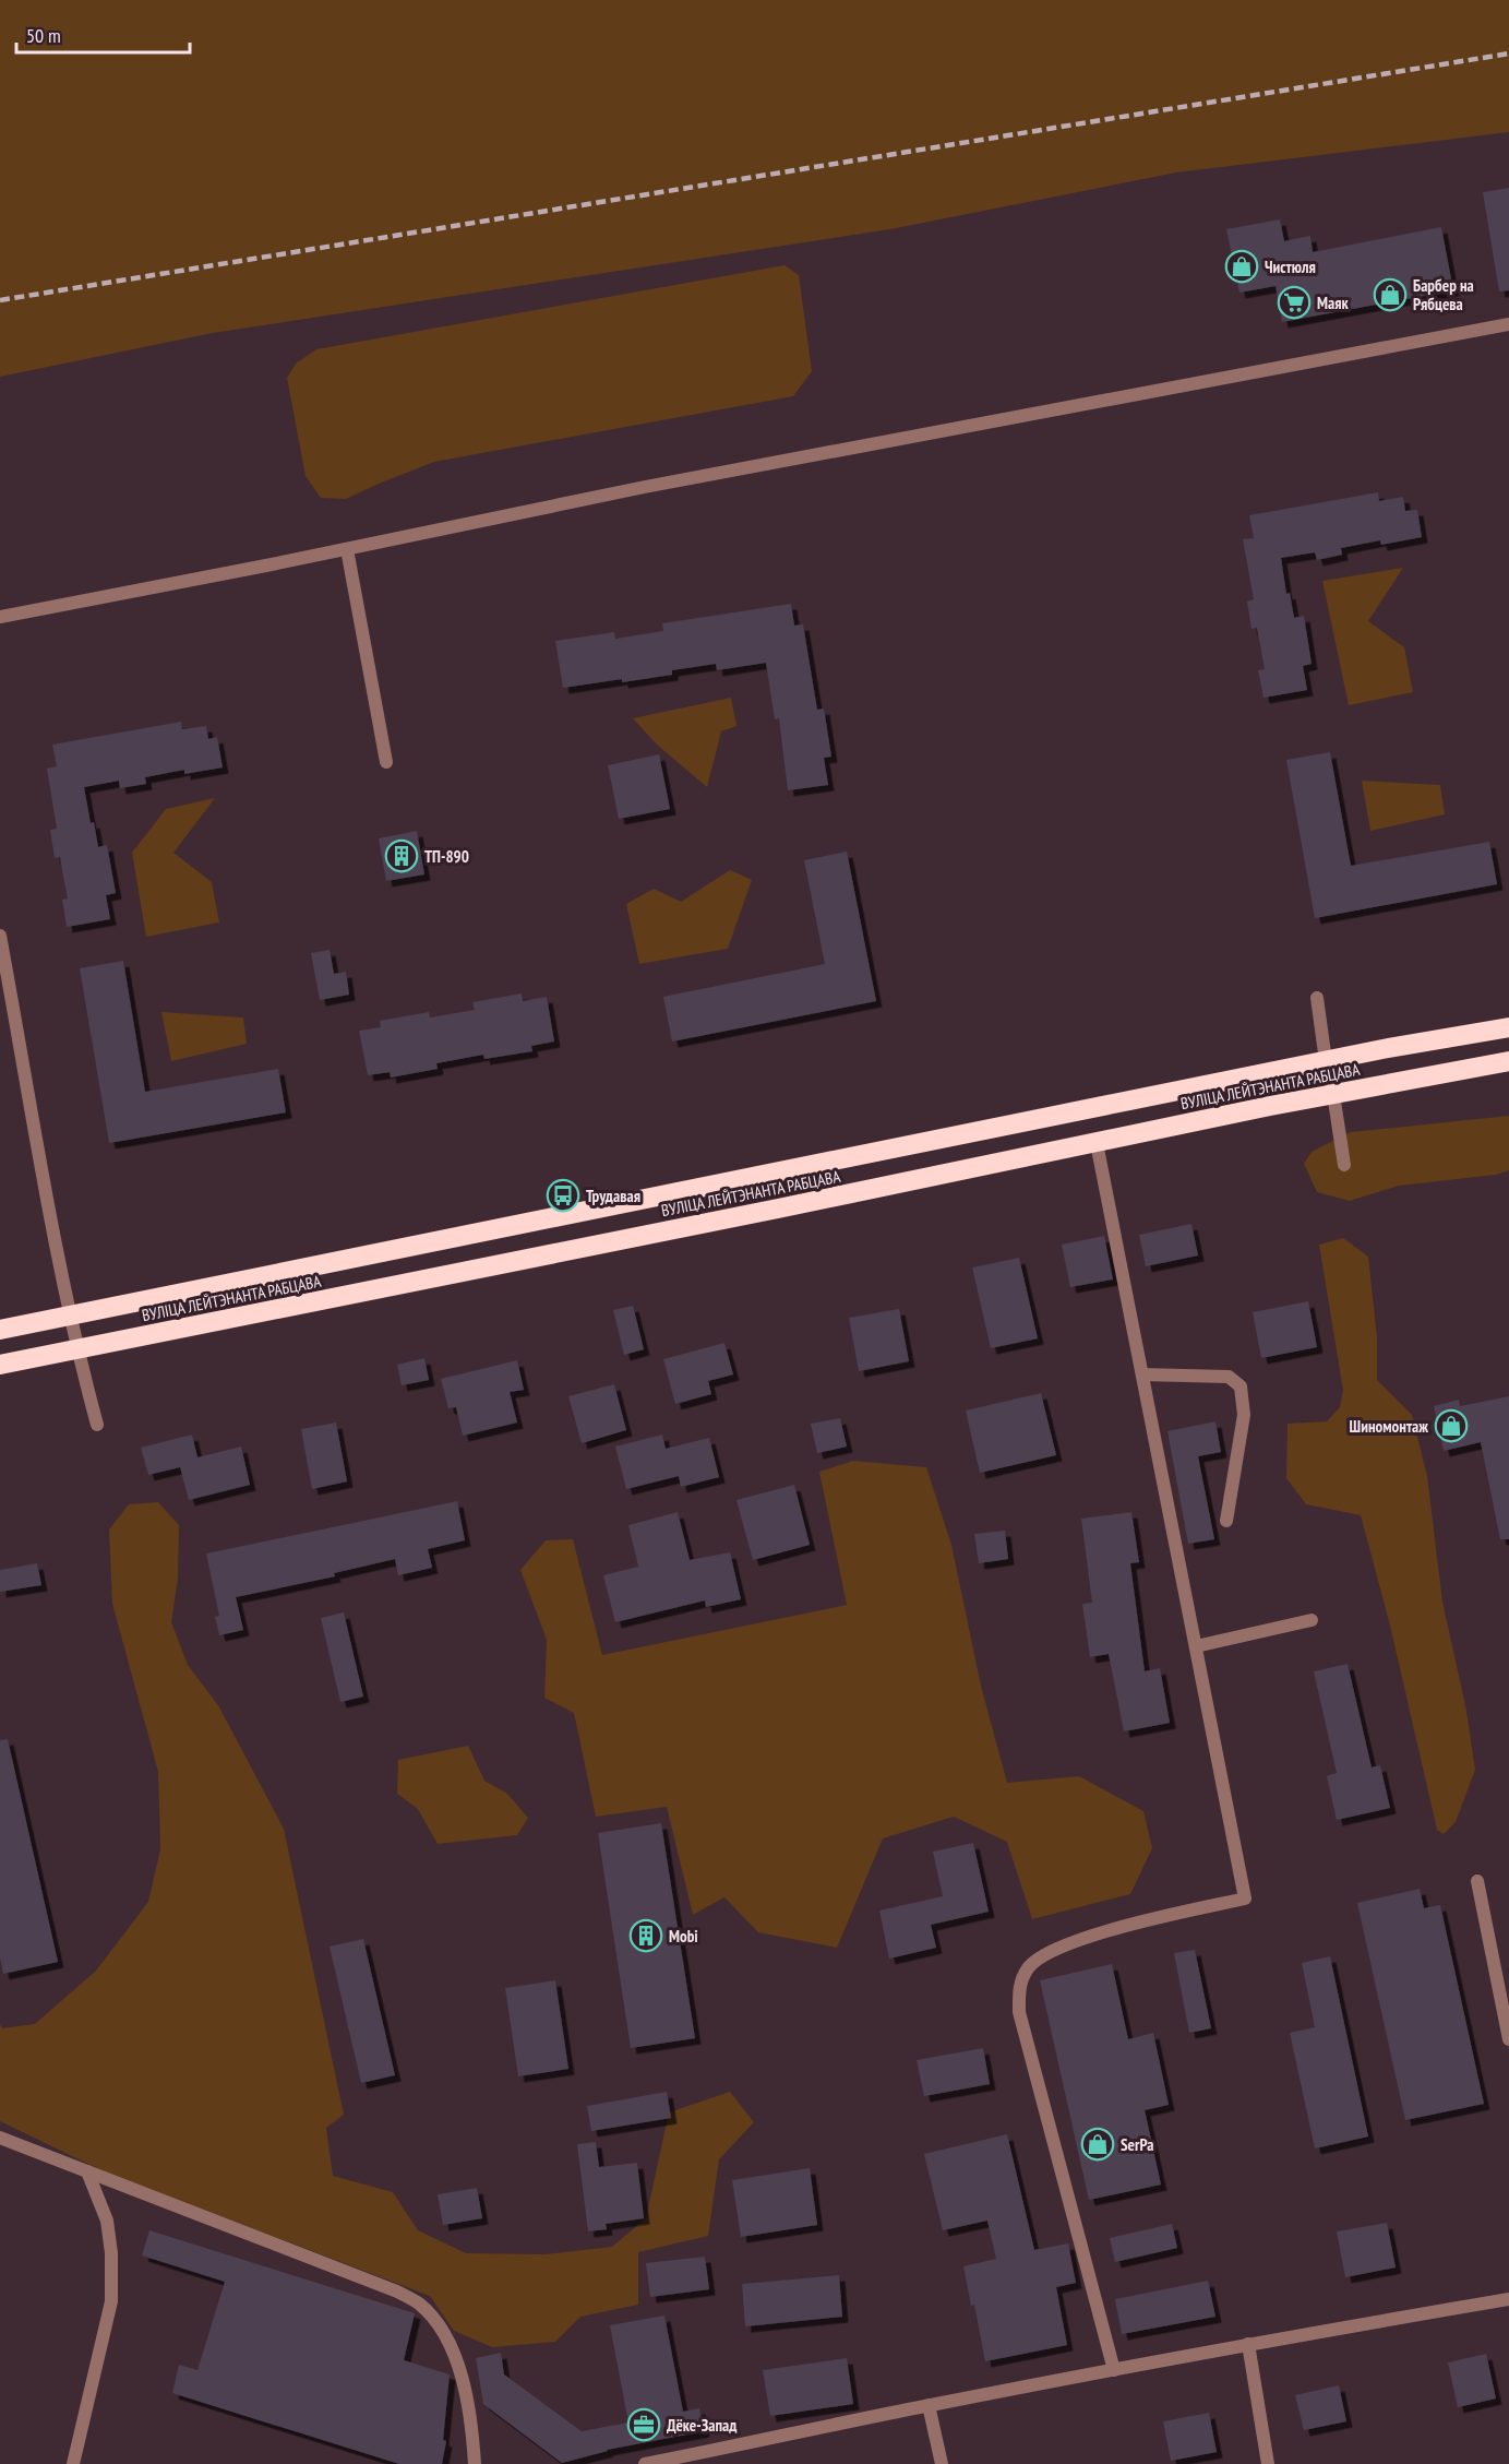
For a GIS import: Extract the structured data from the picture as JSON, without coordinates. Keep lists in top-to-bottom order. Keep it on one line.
{"streets":{"highway":["ВУЛІЦА ЛЕЙТЭНАНТА РАБЦАВА"]},"places":{"shop":["Чистюля","Барбер на Рябцева","Шиномонтаж","SerPa"],"supermarket":["Маяк"],"building":["ТП-890","Mobi"],"bus stop":["Трудавая"],"office":["Дёке-Запад"]},"scale_bar":"50 m"}
